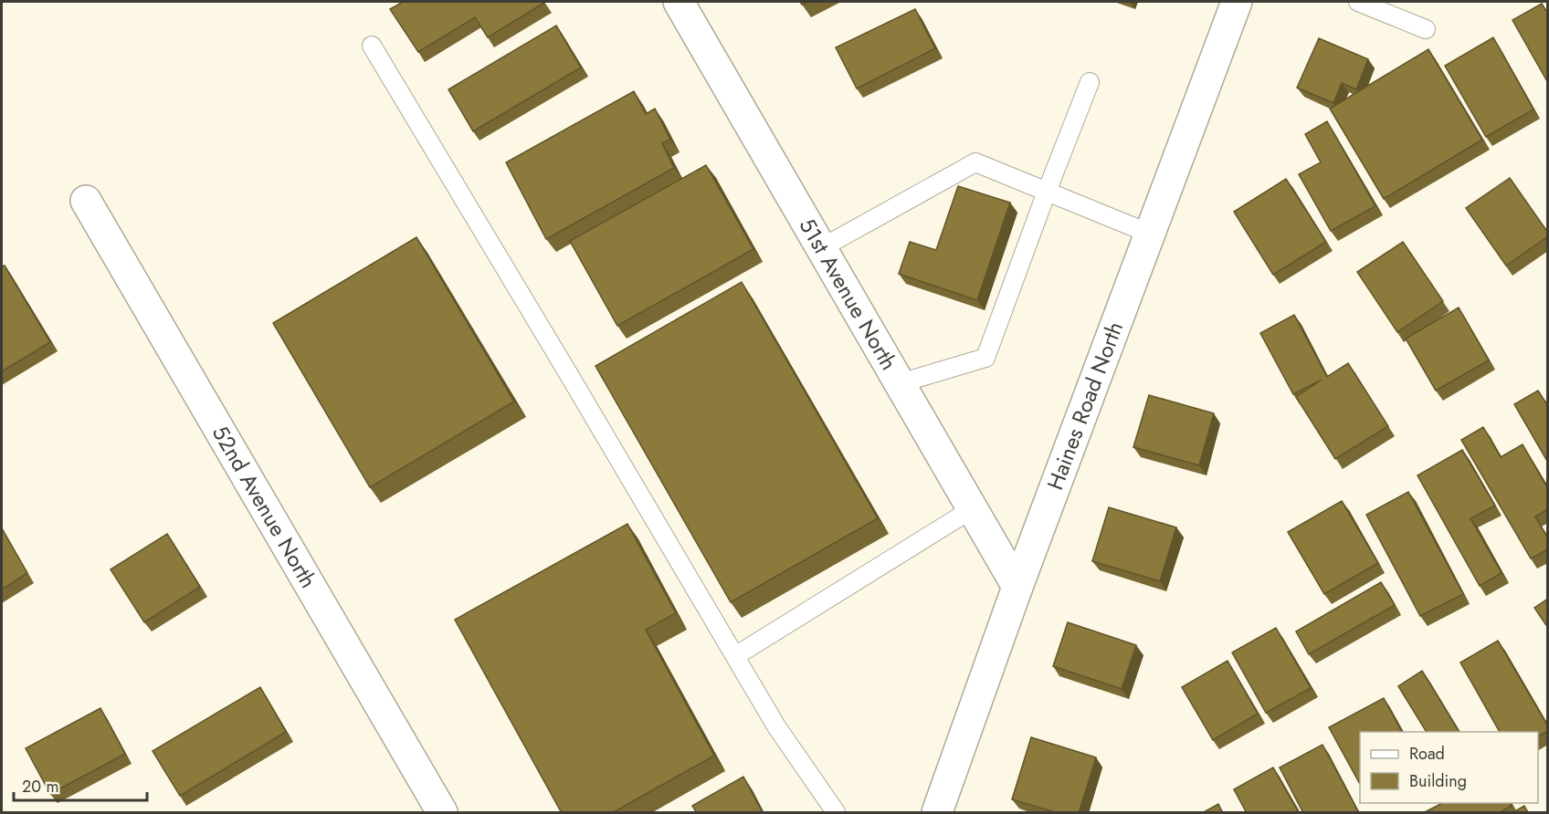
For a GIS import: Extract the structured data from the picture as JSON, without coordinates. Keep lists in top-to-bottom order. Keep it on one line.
{"streets":{"street":["51st Avenue North","Haines Road North","52nd Avenue North"]},"crossings":[["51st Avenue North","Haines Road North"]],"legend":["Road","Building"],"scale_bar":"20 m"}
